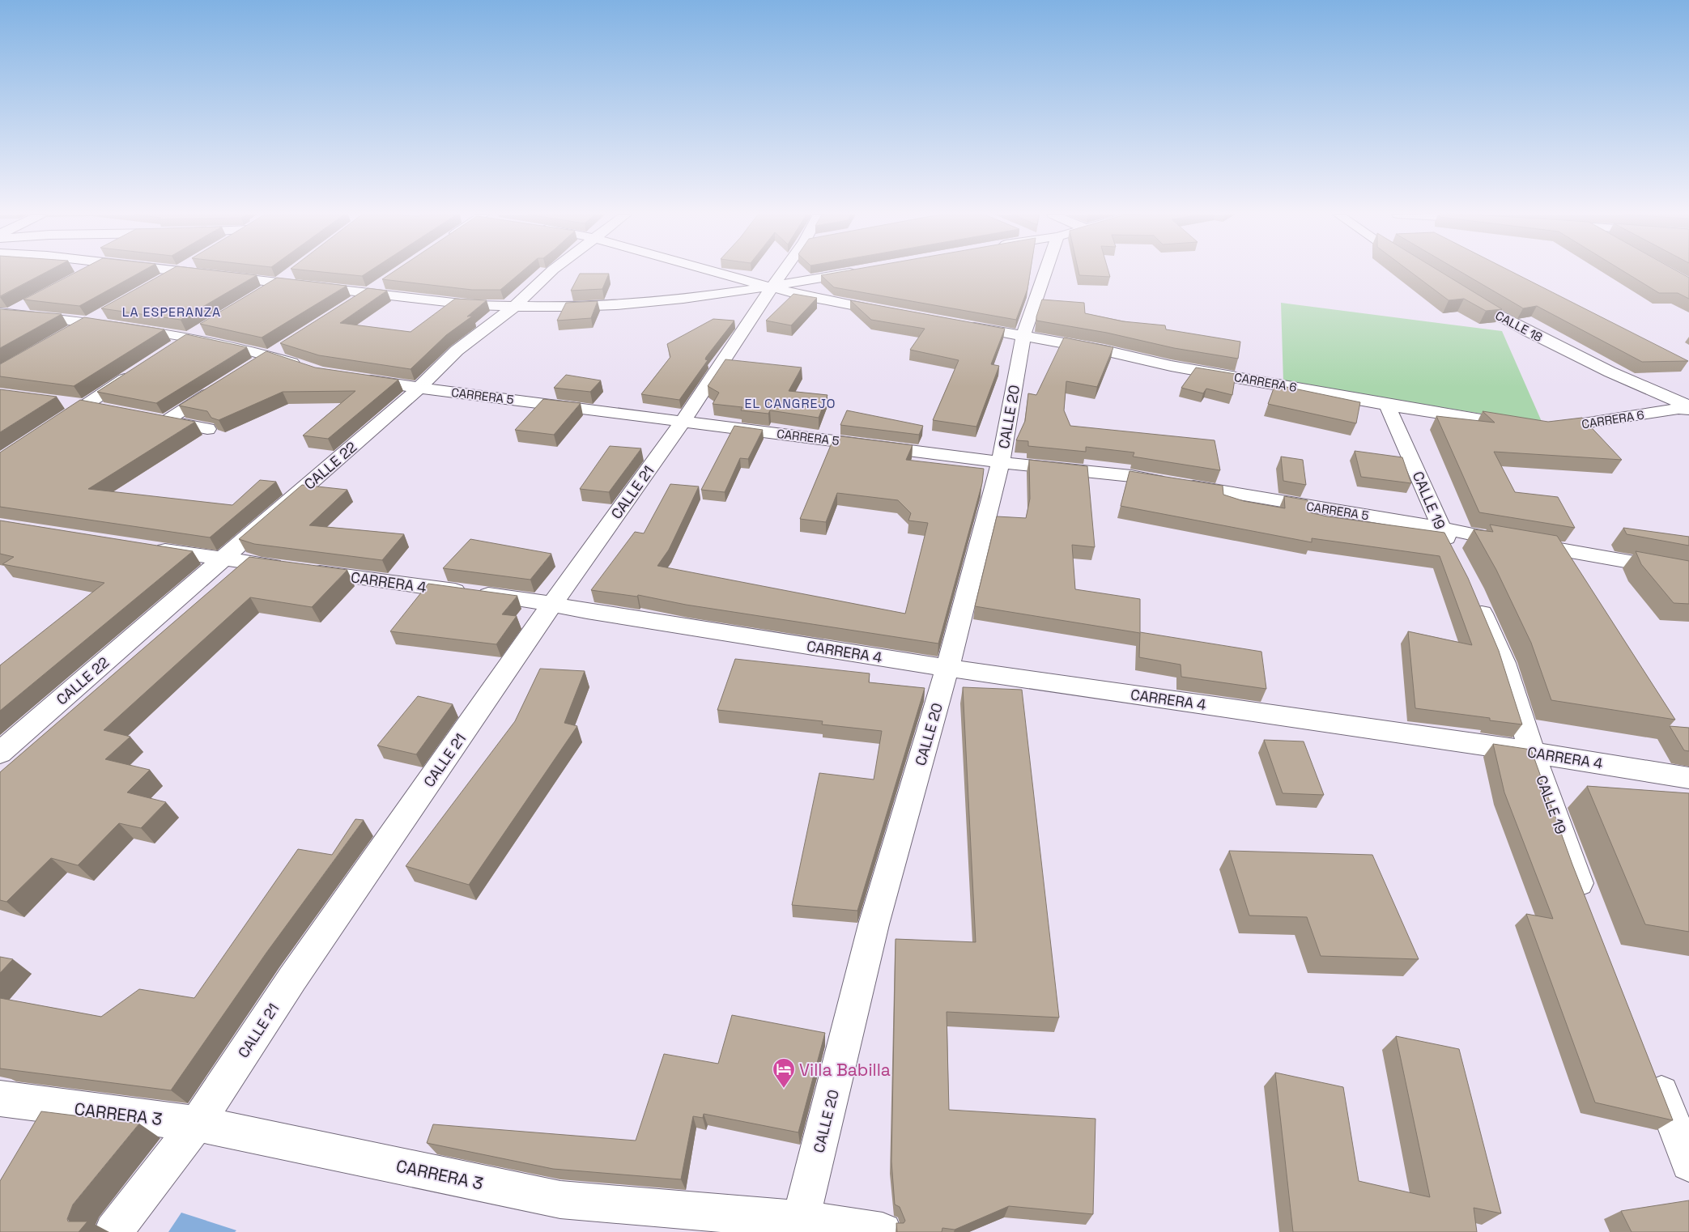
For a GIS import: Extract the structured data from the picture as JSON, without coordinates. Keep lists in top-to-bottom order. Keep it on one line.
{"streets":{"street":["CALLE 18","CARRERA 6","CARRERA 5","CALLE 20","CALLE 22","CALLE 21","CALLE 19","CARRERA 4","CARRERA 3"]},"crossings":[["CARRERA 6","CALLE 20"],["CARRERA 6","CALLE 19"],["CARRERA 5","CALLE 20"],["CARRERA 5","CALLE 22"],["CARRERA 5","CALLE 21"],["CARRERA 5","CALLE 19"],["CALLE 20","CARRERA 4"],["CALLE 20","CARRERA 3"],["CALLE 22","CARRERA 4"],["CALLE 21","CARRERA 4"],["CALLE 21","CARRERA 3"],["CALLE 19","CARRERA 4"]],"districts":["LA ESPERANZA","EL CANGREJO"],"places":{"hotel":["Villa Babilla"]}}
